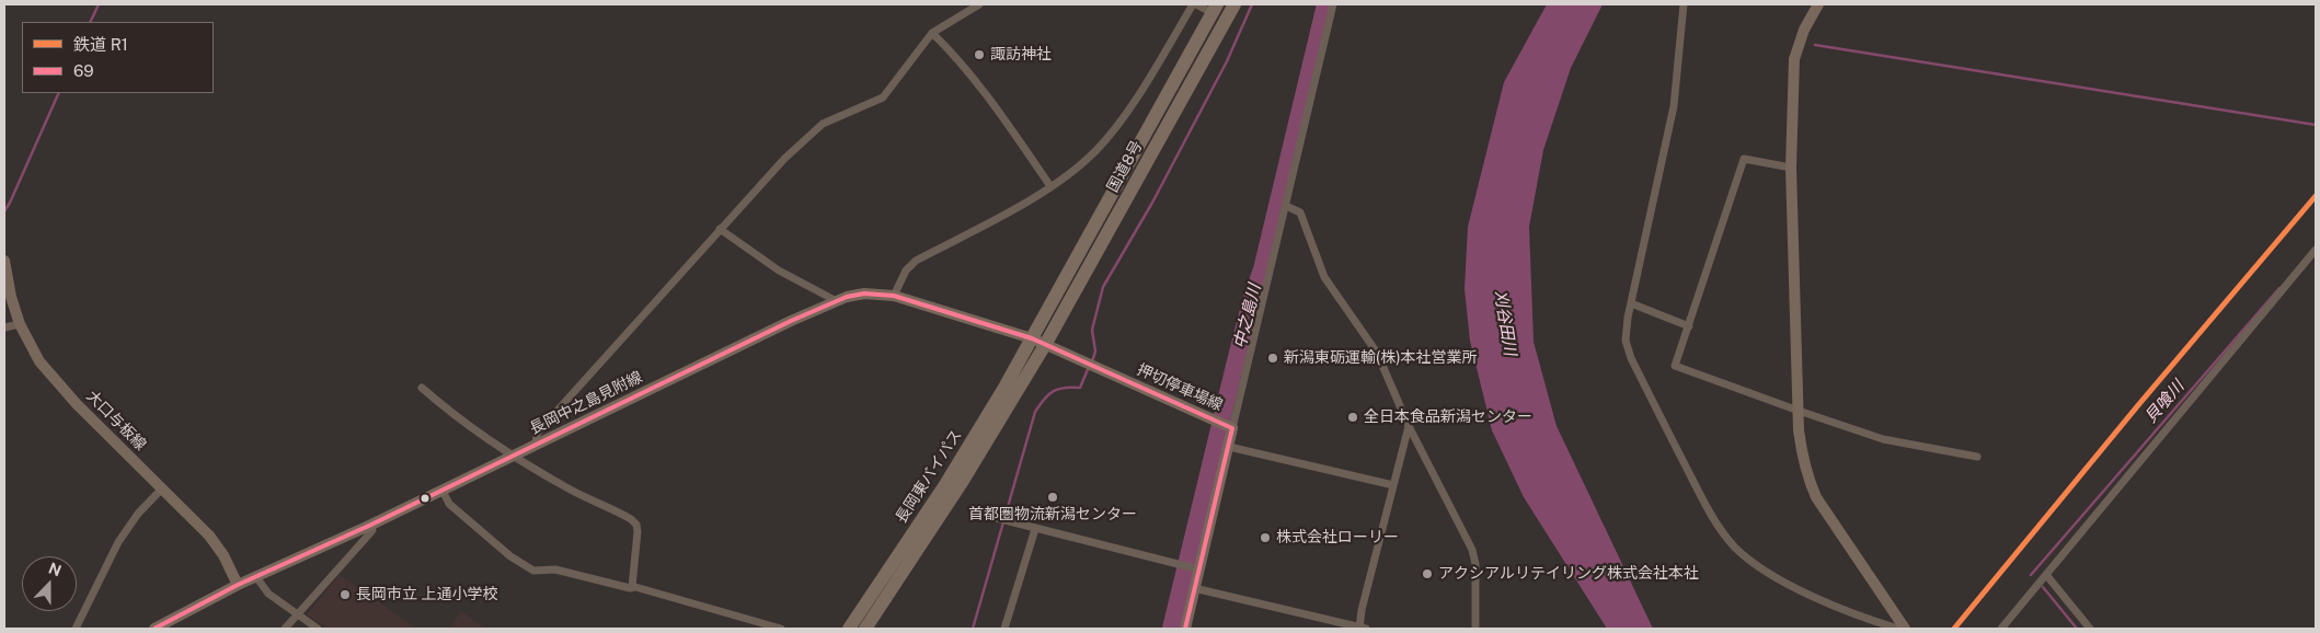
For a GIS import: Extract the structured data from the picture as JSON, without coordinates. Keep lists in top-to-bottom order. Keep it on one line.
{"streets":{"highway":["国道8号","長岡東バイパス"],"main road":["押切停車場線","長岡中之島見附線","大口与板線"]},"crossings":[["国道8号","押切停車場線"],["国道8号","長岡中之島見附線"],["国道8号","長岡東バイパス"],["押切停車場線","長岡中之島見附線"],["押切停車場線","長岡東バイパス"],["長岡中之島見附線","大口与板線"],["長岡中之島見附線","長岡東バイパス"]],"water":["中之島川","刈谷田川","貝喰川"],"places":["諏訪神社","新潟東砺運輸(株)本社営業所","全日本食品新潟センター","首都圏物流新潟センター","株式会社ローリー","アクシアルリテイリング株式会社本社","長岡市立 上通小学校"],"lines":["rail line R1","transit line 69"],"legend":["鉄道 R1","69"],"north":"top"}
